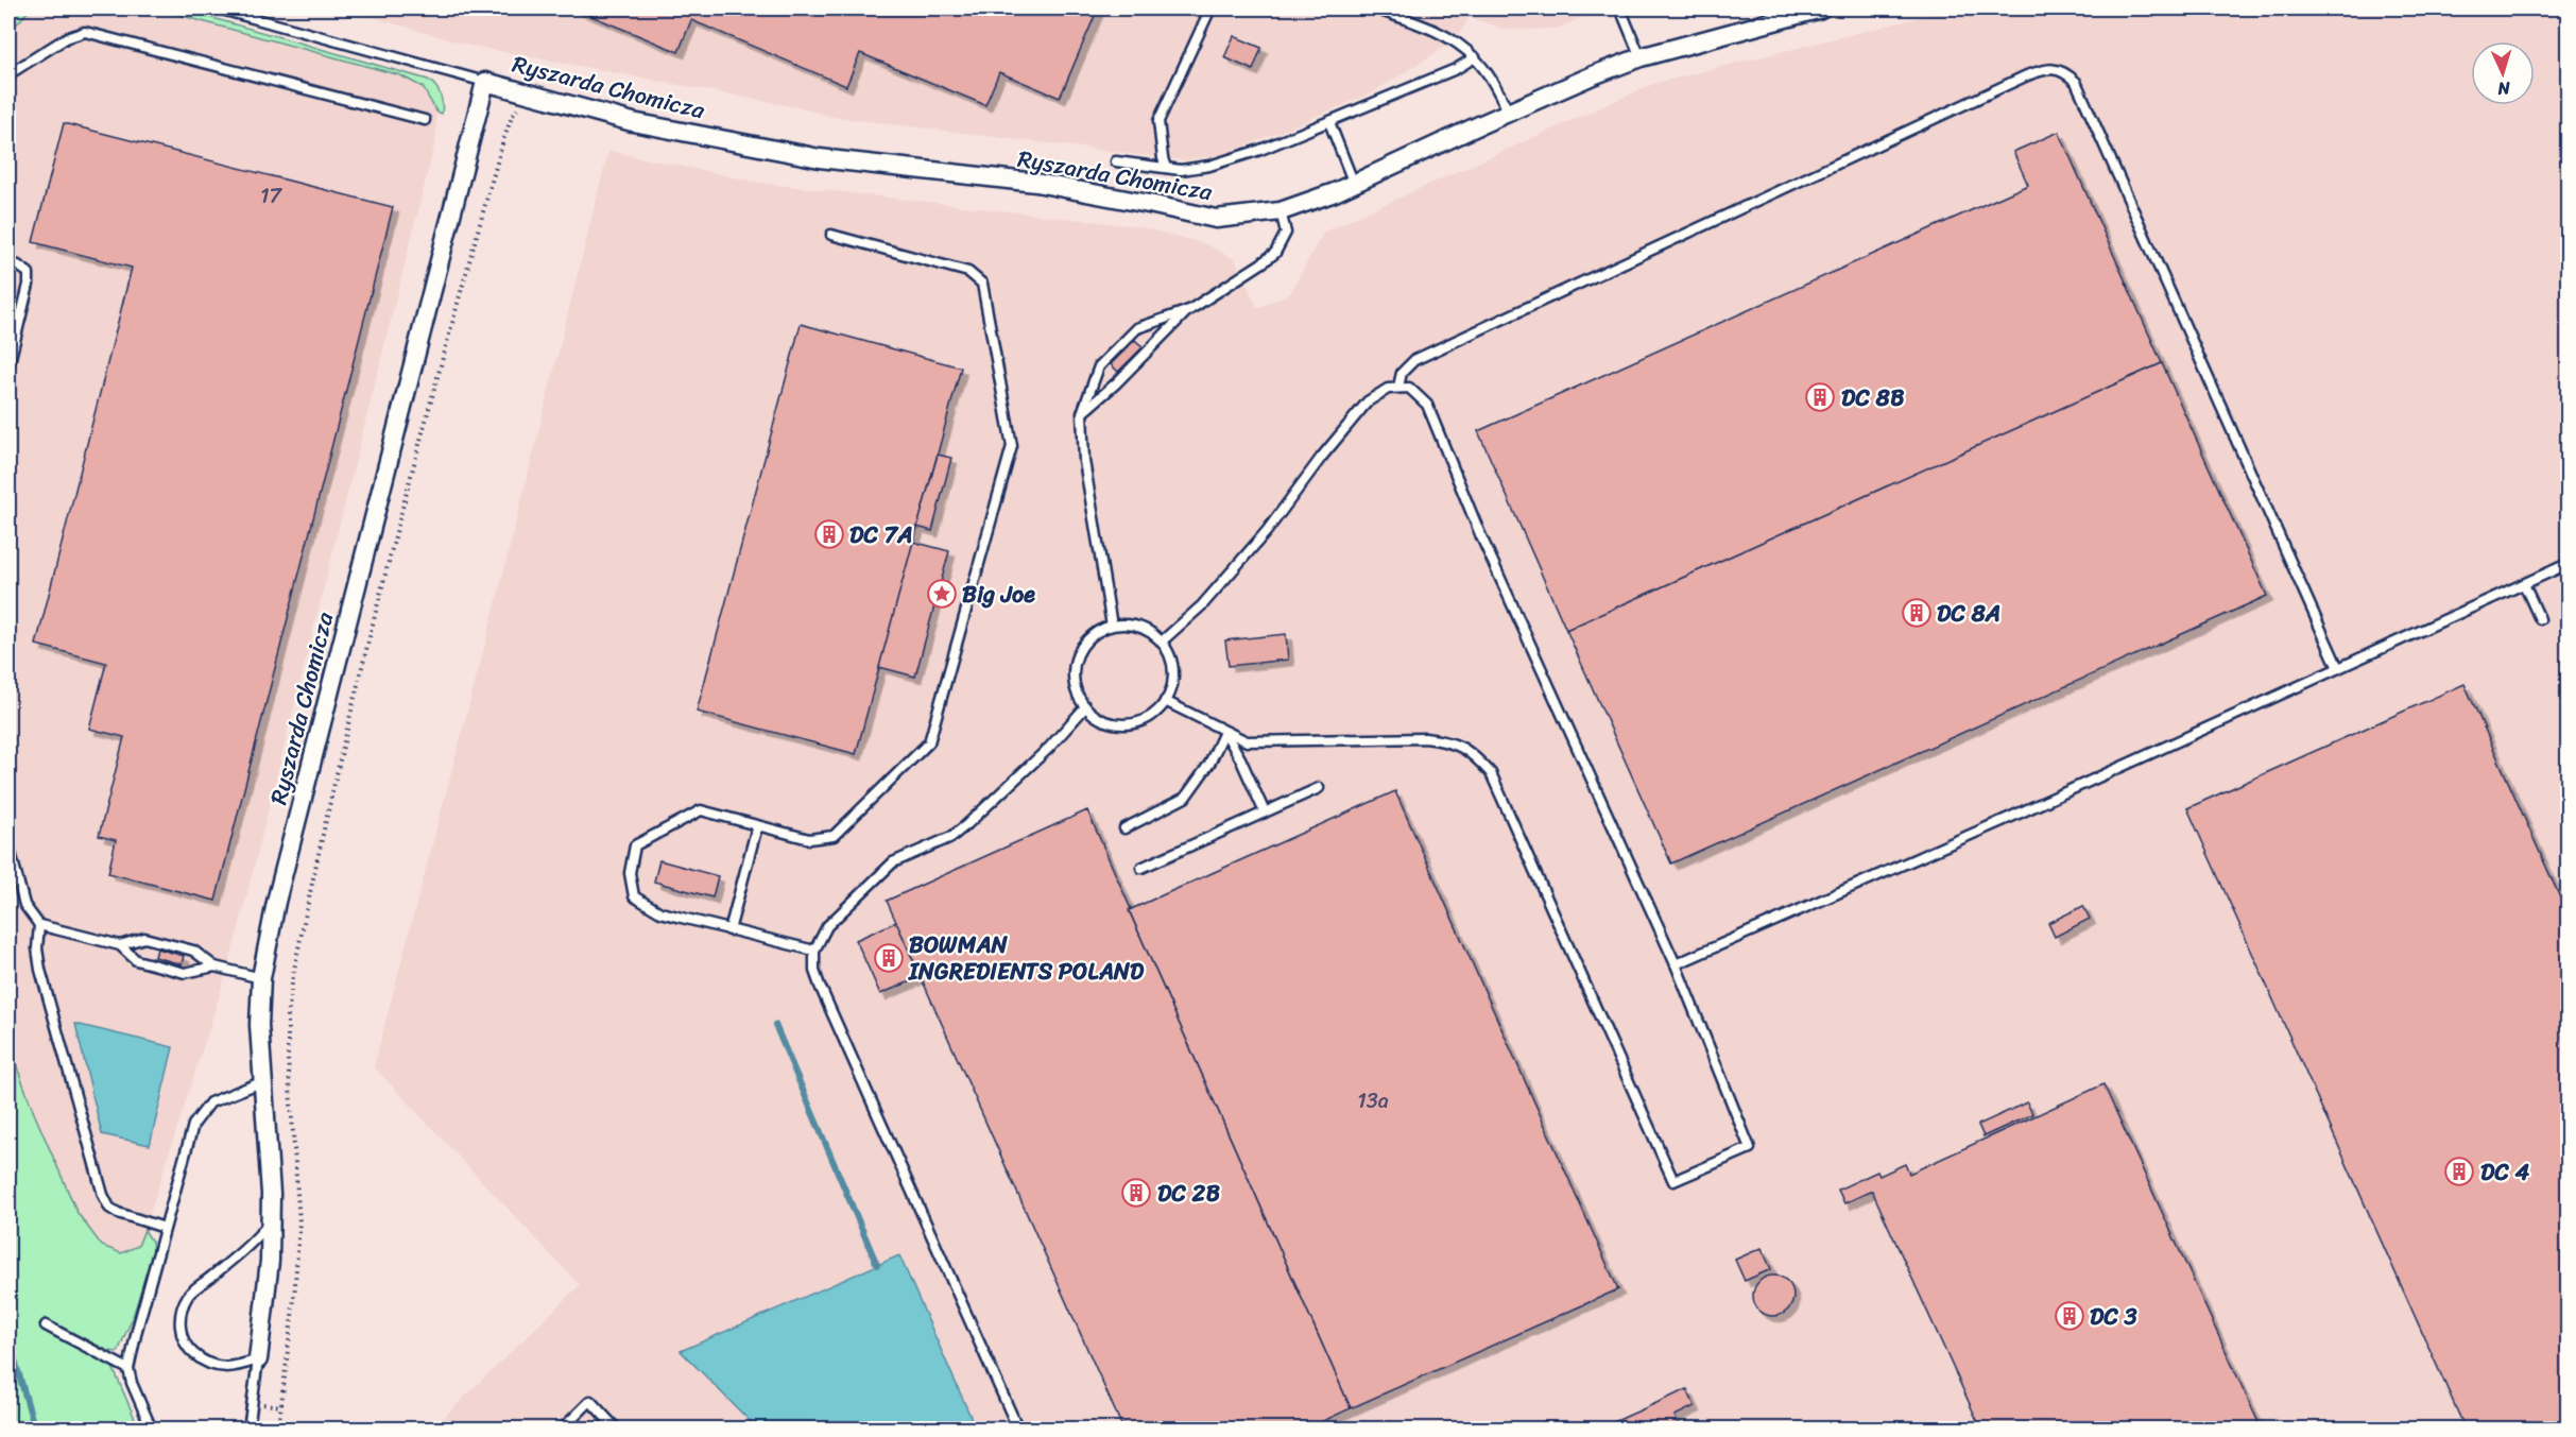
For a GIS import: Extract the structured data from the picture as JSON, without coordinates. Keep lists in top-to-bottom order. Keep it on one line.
{"streets":{"street":["Ryszarda Chomicza"]},"places":{"building":["DC 8B","DC 7A","DC 8A","BOWMAN INGREDIENTS POLAND","DC 4","DC 2B","DC 3"],"place":["Big Joe"]},"house_numbers":["17","13a"],"north":"bottom"}
